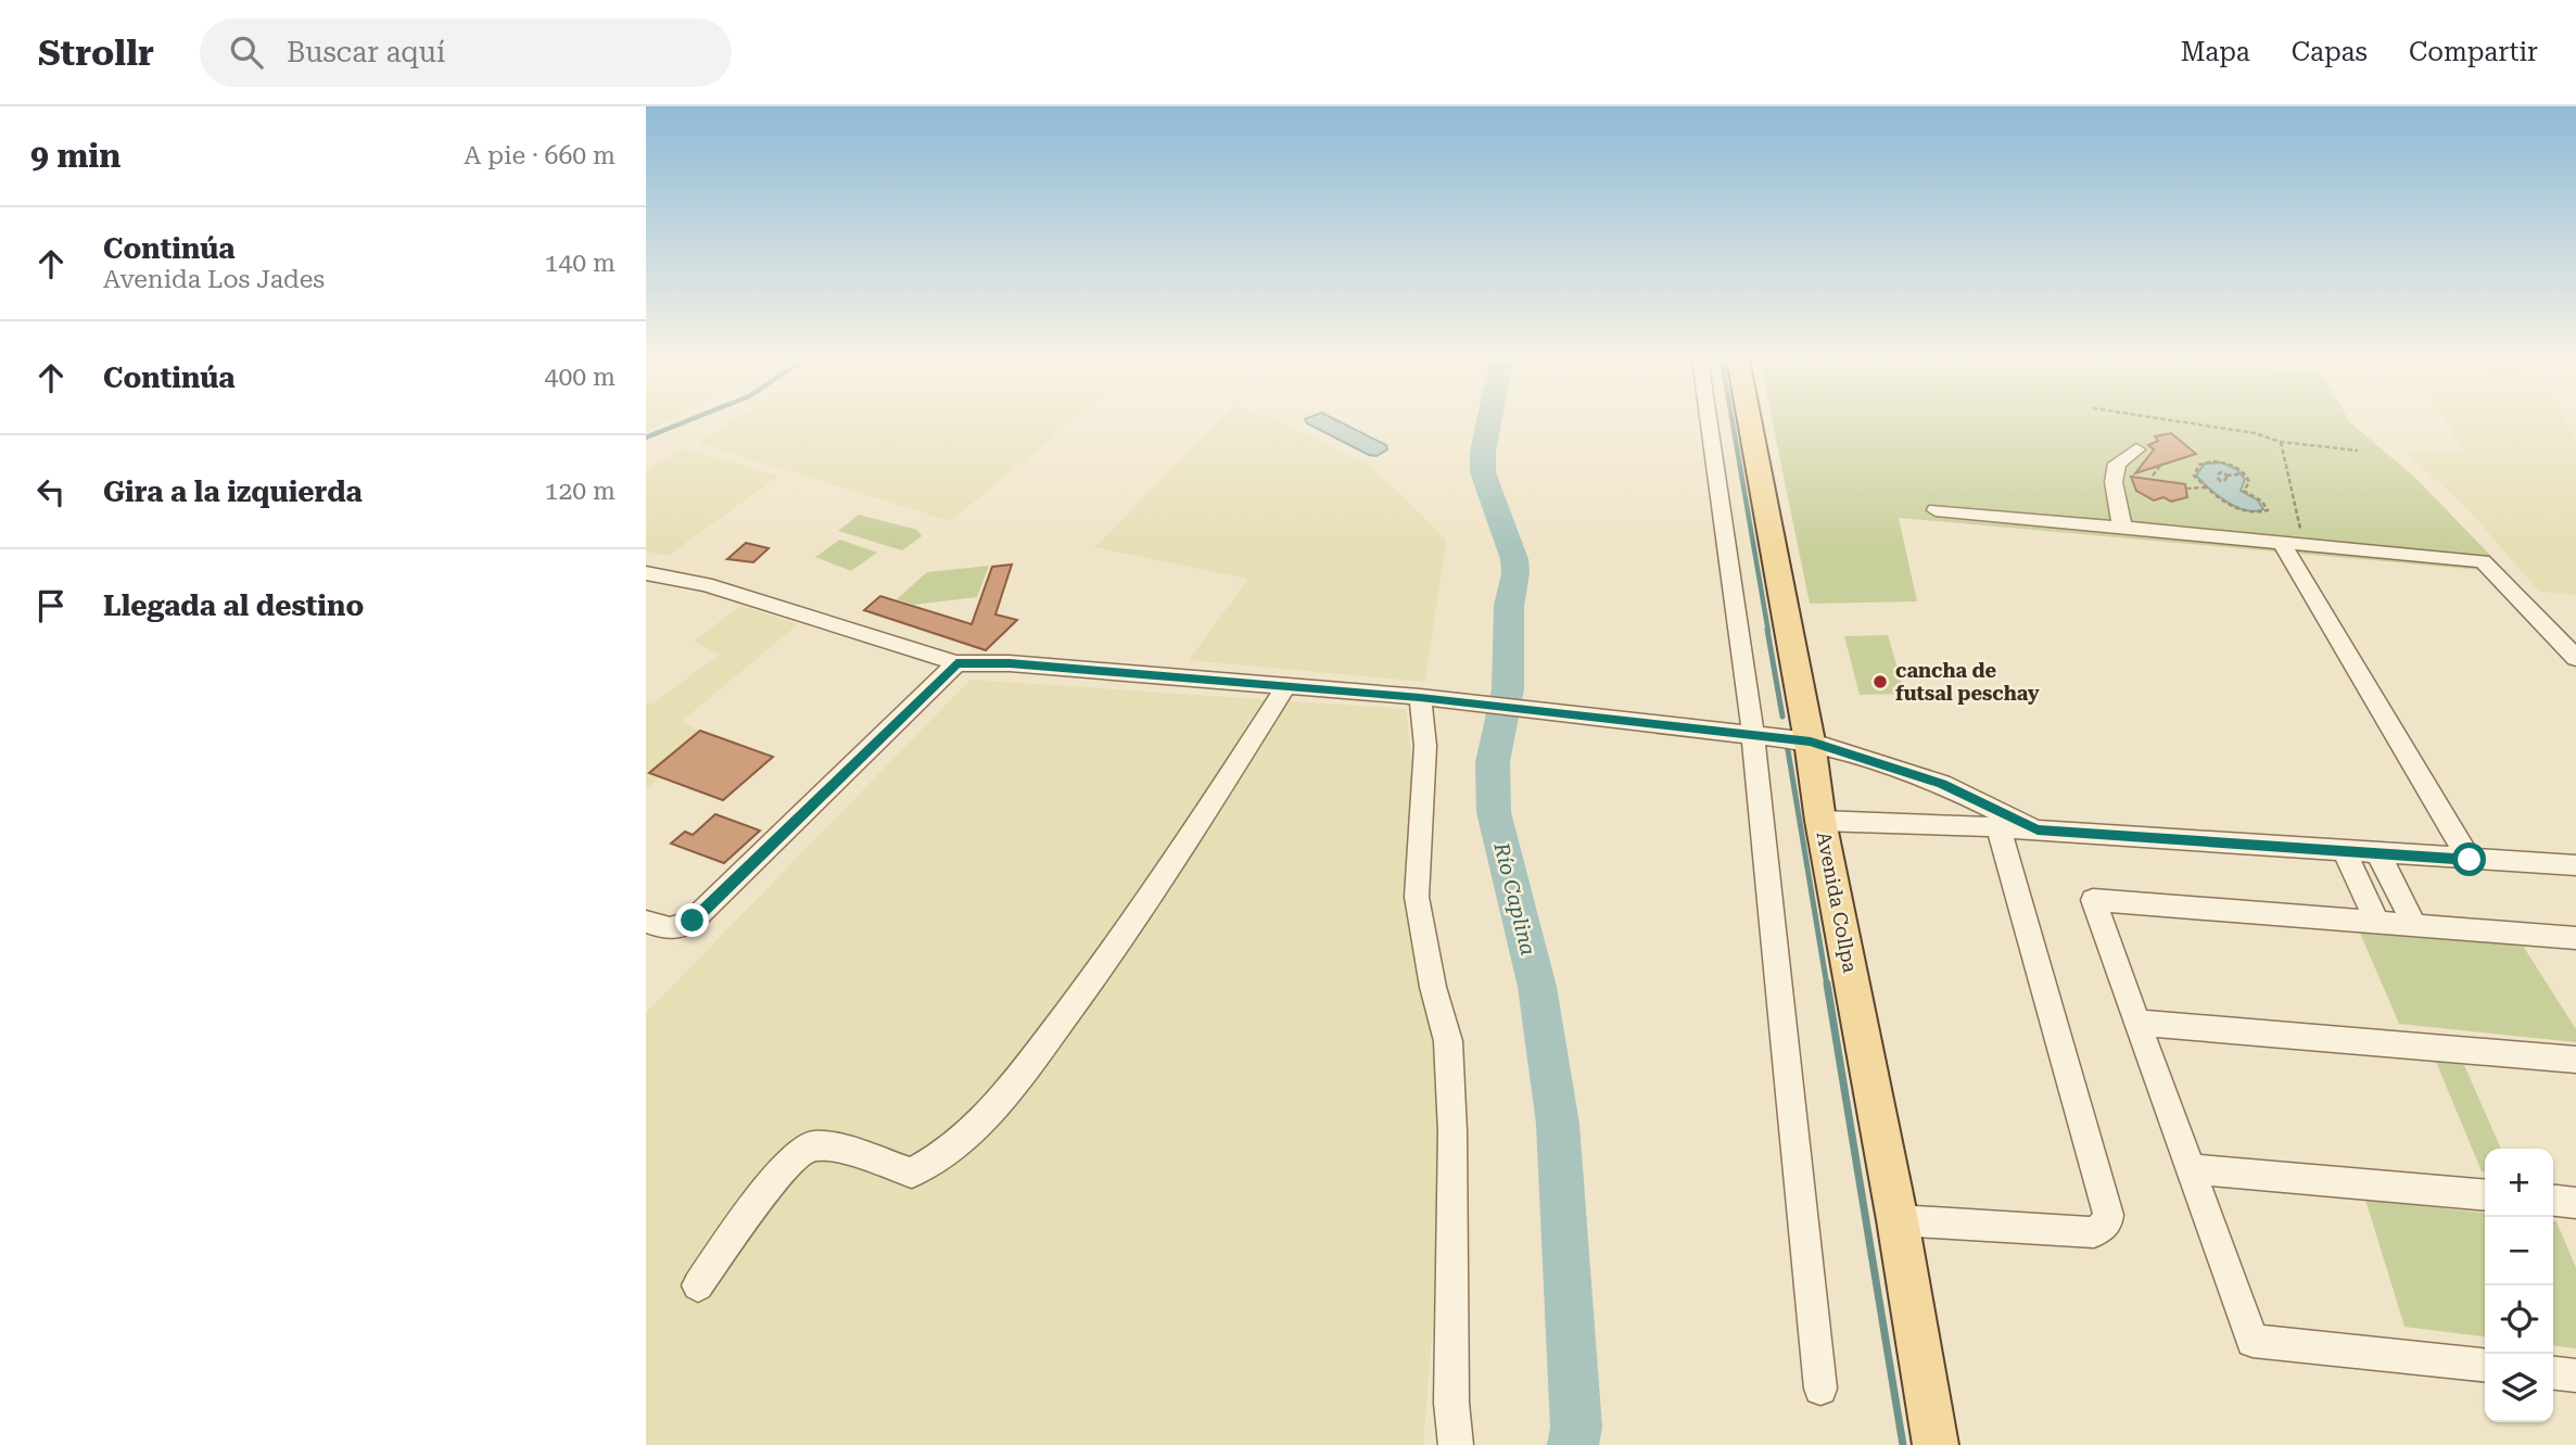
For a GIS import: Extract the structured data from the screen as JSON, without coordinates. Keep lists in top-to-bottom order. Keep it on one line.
{"streets":{"main road":["Avenida Collpa"]},"water":["Río Caplina"],"places":["cancha de futsal peschay"],"page":{"header":"Strollr","search":"Buscar aquí","nav":["Mapa","Capas","Compartir"],"heading":["9 min","A pie · 660 m"],"list":[["Continúa","Avenida Los Jades","140 m"],["Continúa","400 m"],["Gira a la izquierda","120 m"],"Llegada al destino"],"map_buttons":["+","−"]}}
